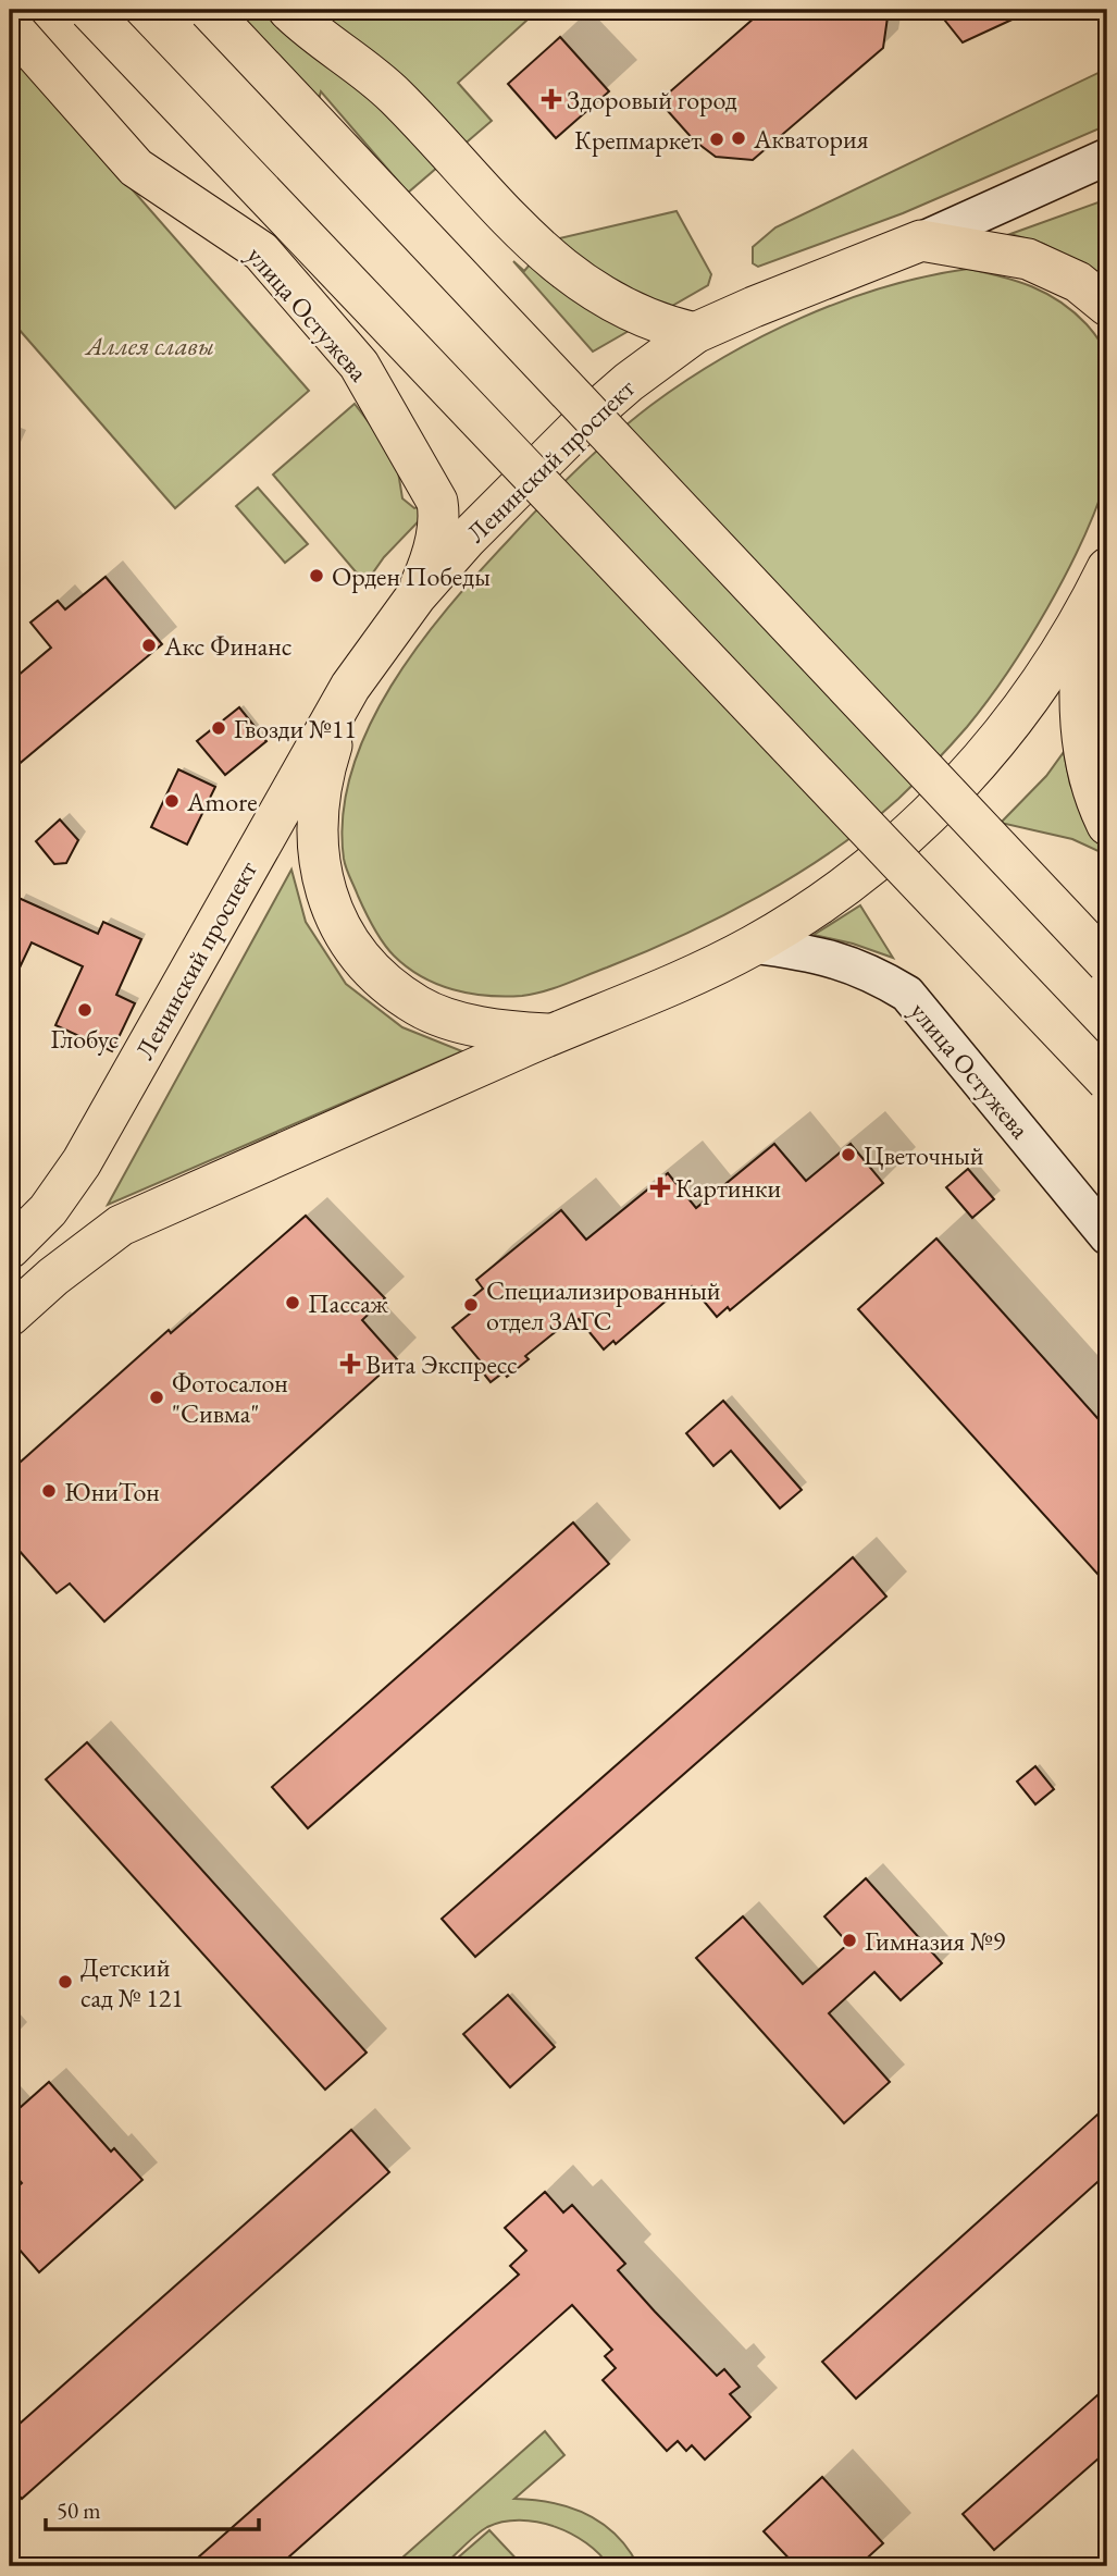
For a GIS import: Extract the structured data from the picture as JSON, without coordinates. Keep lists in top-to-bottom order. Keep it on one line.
{"streets":{"main road":["улица Остужева","Ленинский проспект"]},"crossings":[["улица Остужева","Ленинский проспект"]],"parks":["Аллея славы"],"places":{"health":["Здоровый город","Картинки","Вита Экспресс"],"other":["Акватория","Крепмаркет","Орден Победы","Акс Финанс","Гвозди №11","Amore","Глобус","Цветочный","Пассаж","Специализированный отдел ЗАГС","Фотосалон \"Сивма\"","ЮниТон","Гимназия №9","Детский сад № 121"]},"scale_bar":"50 m"}
